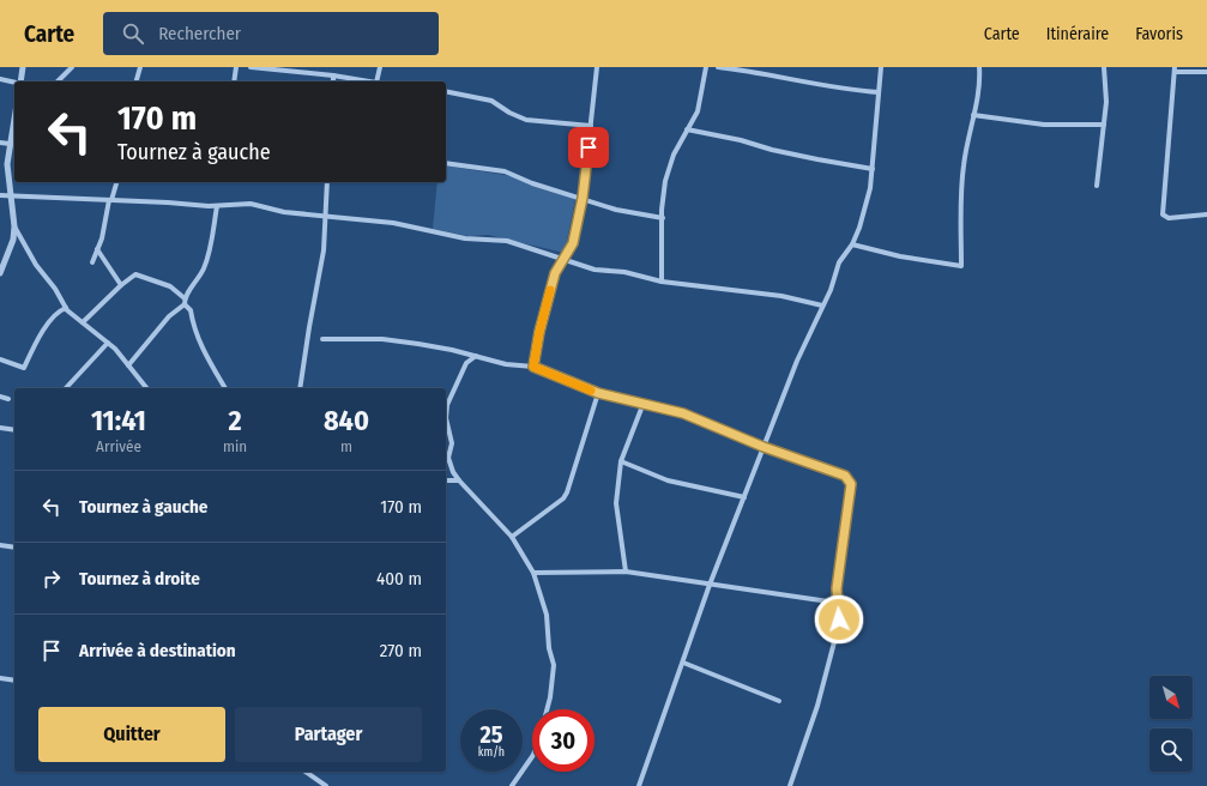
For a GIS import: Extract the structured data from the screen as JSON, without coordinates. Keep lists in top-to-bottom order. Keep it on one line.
{"north":"bottom right","page":{"header":"Carte","search":"Rechercher","nav":["Carte","Itinéraire","Favoris"],"turn":["170 m","Tournez à gauche"],"eta":["11:41","Arrivée","2","min","840","m"],"list":[{"name":"Tournez à gauche","value":"170 m"},{"name":"Tournez à droite","value":"400 m"},{"name":"Arrivée à destination","value":"270 m"}],"buttons":["Quitter","Partager"],"speed":"25 km/h","limit":"30"}}
